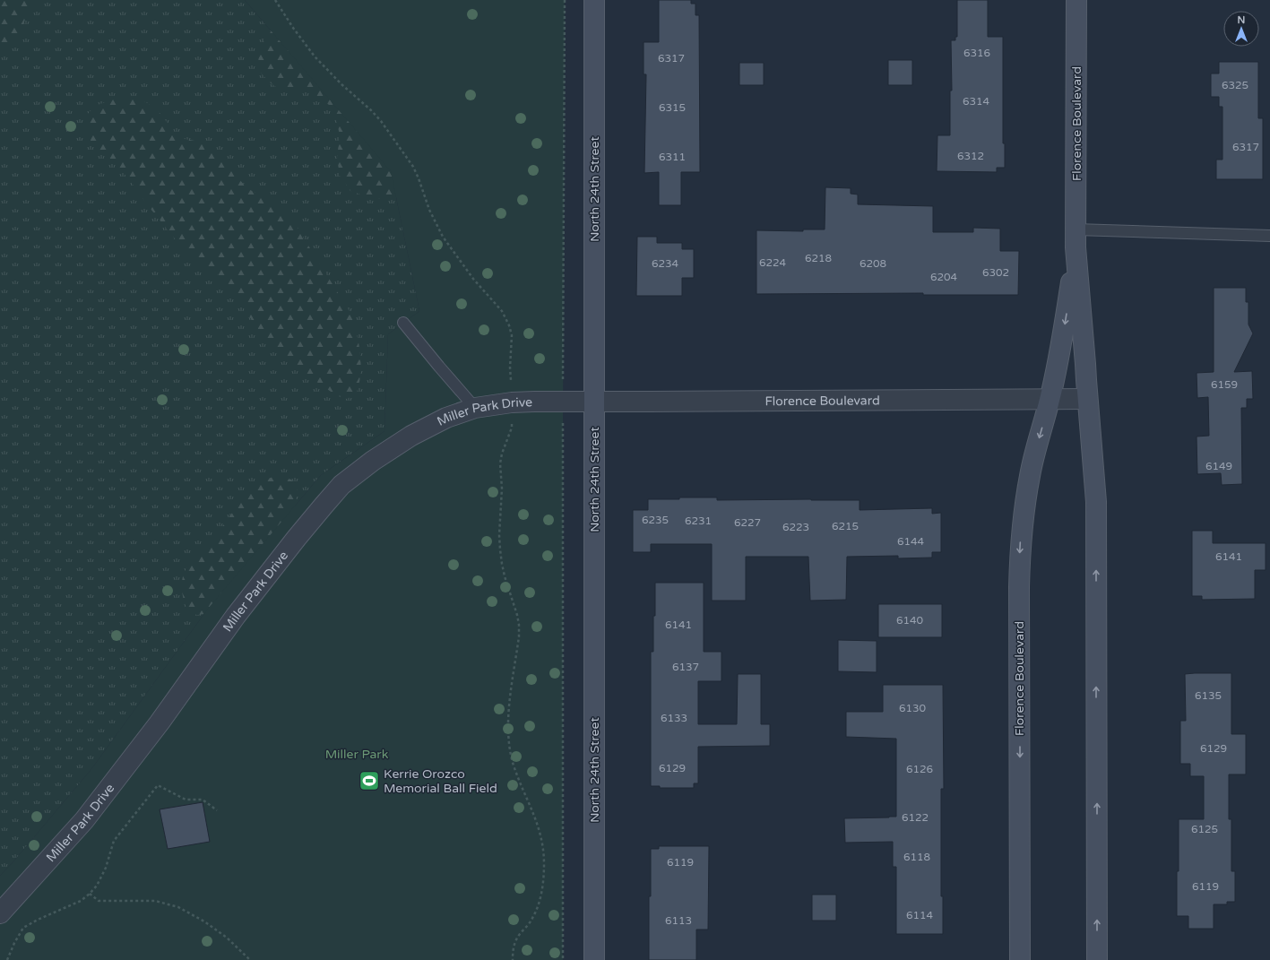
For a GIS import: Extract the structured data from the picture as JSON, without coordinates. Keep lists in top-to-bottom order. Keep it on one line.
{"streets":{"street":["Florence Boulevard","North 24th Street","Miller Park Drive"]},"crossings":[["Florence Boulevard","North 24th Street"],["Florence Boulevard","Miller Park Drive"],["North 24th Street","Miller Park Drive"]],"parks":["Miller Park"],"places":{"sports":["Kerrie Orozco Memorial Ball Field"]},"house_numbers":["6316","6317","6325","6314","6315","6317","6312","6311","6218","6224","6234","6208","6302","6204","6159","6149","6235","6231","6227","6215","6223","6144","6141","6140","6141","6137","6135","6130","6133","6129","6129","6126","6122","6125","6118","6119","6119","6114","6113"],"north":"top"}
